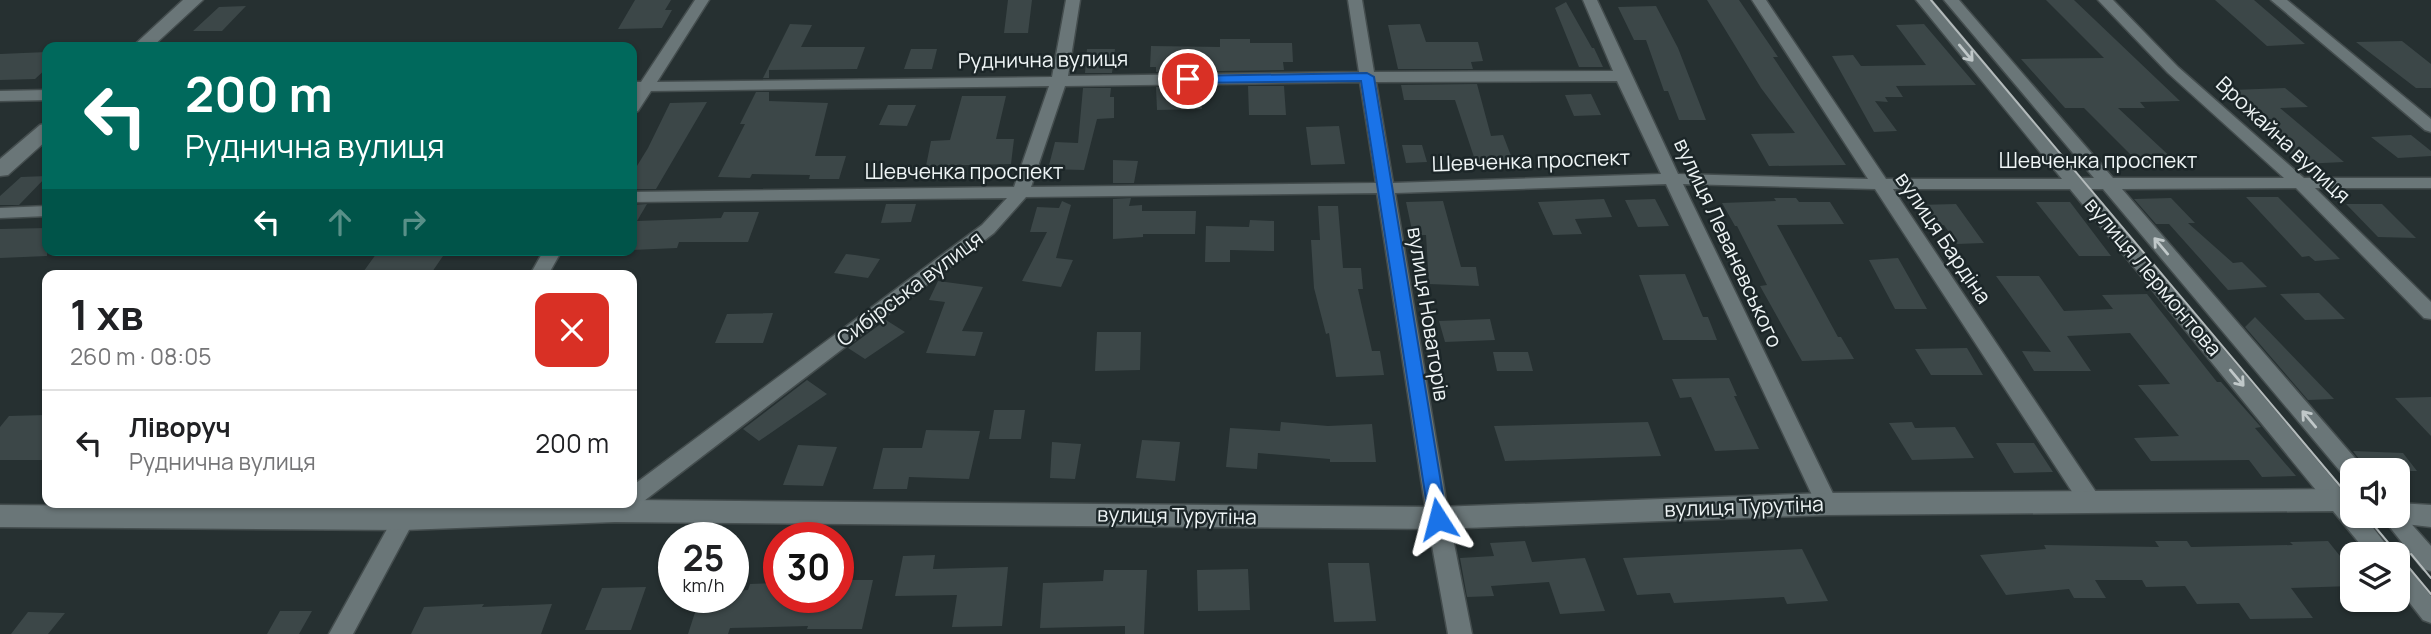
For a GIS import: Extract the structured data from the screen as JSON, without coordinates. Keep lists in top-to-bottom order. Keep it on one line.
{"streets":{"street":["Руднична вулиця","Врожайна вулиця","Шевченка проспект","вулиця Бардіна","вулиця Леваневського","вулиця Лермонтова","Сибірська вулиця","вулиця Новаторів","вулиця Турутіна"]},"crossings":[["Руднична вулиця","вулиця Леваневського"],["Руднична вулиця","Сибірська вулиця"],["Руднична вулиця","вулиця Новаторів"],["Врожайна вулиця","Шевченка проспект"],["Шевченка проспект","вулиця Бардіна"],["Шевченка проспект","вулиця Леваневського"],["Шевченка проспект","вулиця Лермонтова"],["Шевченка проспект","Сибірська вулиця"],["Шевченка проспект","вулиця Новаторів"],["вулиця Бардіна","вулиця Турутіна"],["вулиця Леваневського","вулиця Турутіна"],["вулиця Новаторів","вулиця Турутіна"]],"page":{"turn":["200 m","Руднична вулиця"],"heading":["1 хв","260 m · 08:05"],"list":[{"name":"Ліворуч","note":"Руднична вулиця","value":"200 m"}],"speed":"25 km/h","limit":"30"}}
